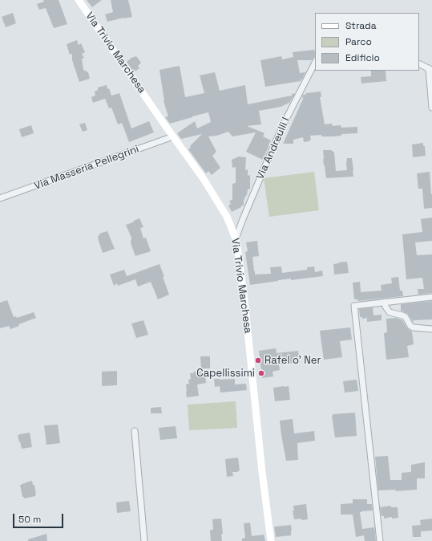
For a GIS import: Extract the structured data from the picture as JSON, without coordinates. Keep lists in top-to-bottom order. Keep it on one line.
{"streets":{"street":["Via Trivio Marchesa","Via Andreulli I","Via Masseria Pellegrini"]},"crossings":[["Via Trivio Marchesa","Via Andreulli I"],["Via Trivio Marchesa","Via Masseria Pellegrini"]],"places":["Rafel o' Ner","Capellissimi"],"legend":["Strada","Parco","Edificio"],"scale_bar":"50 m"}
